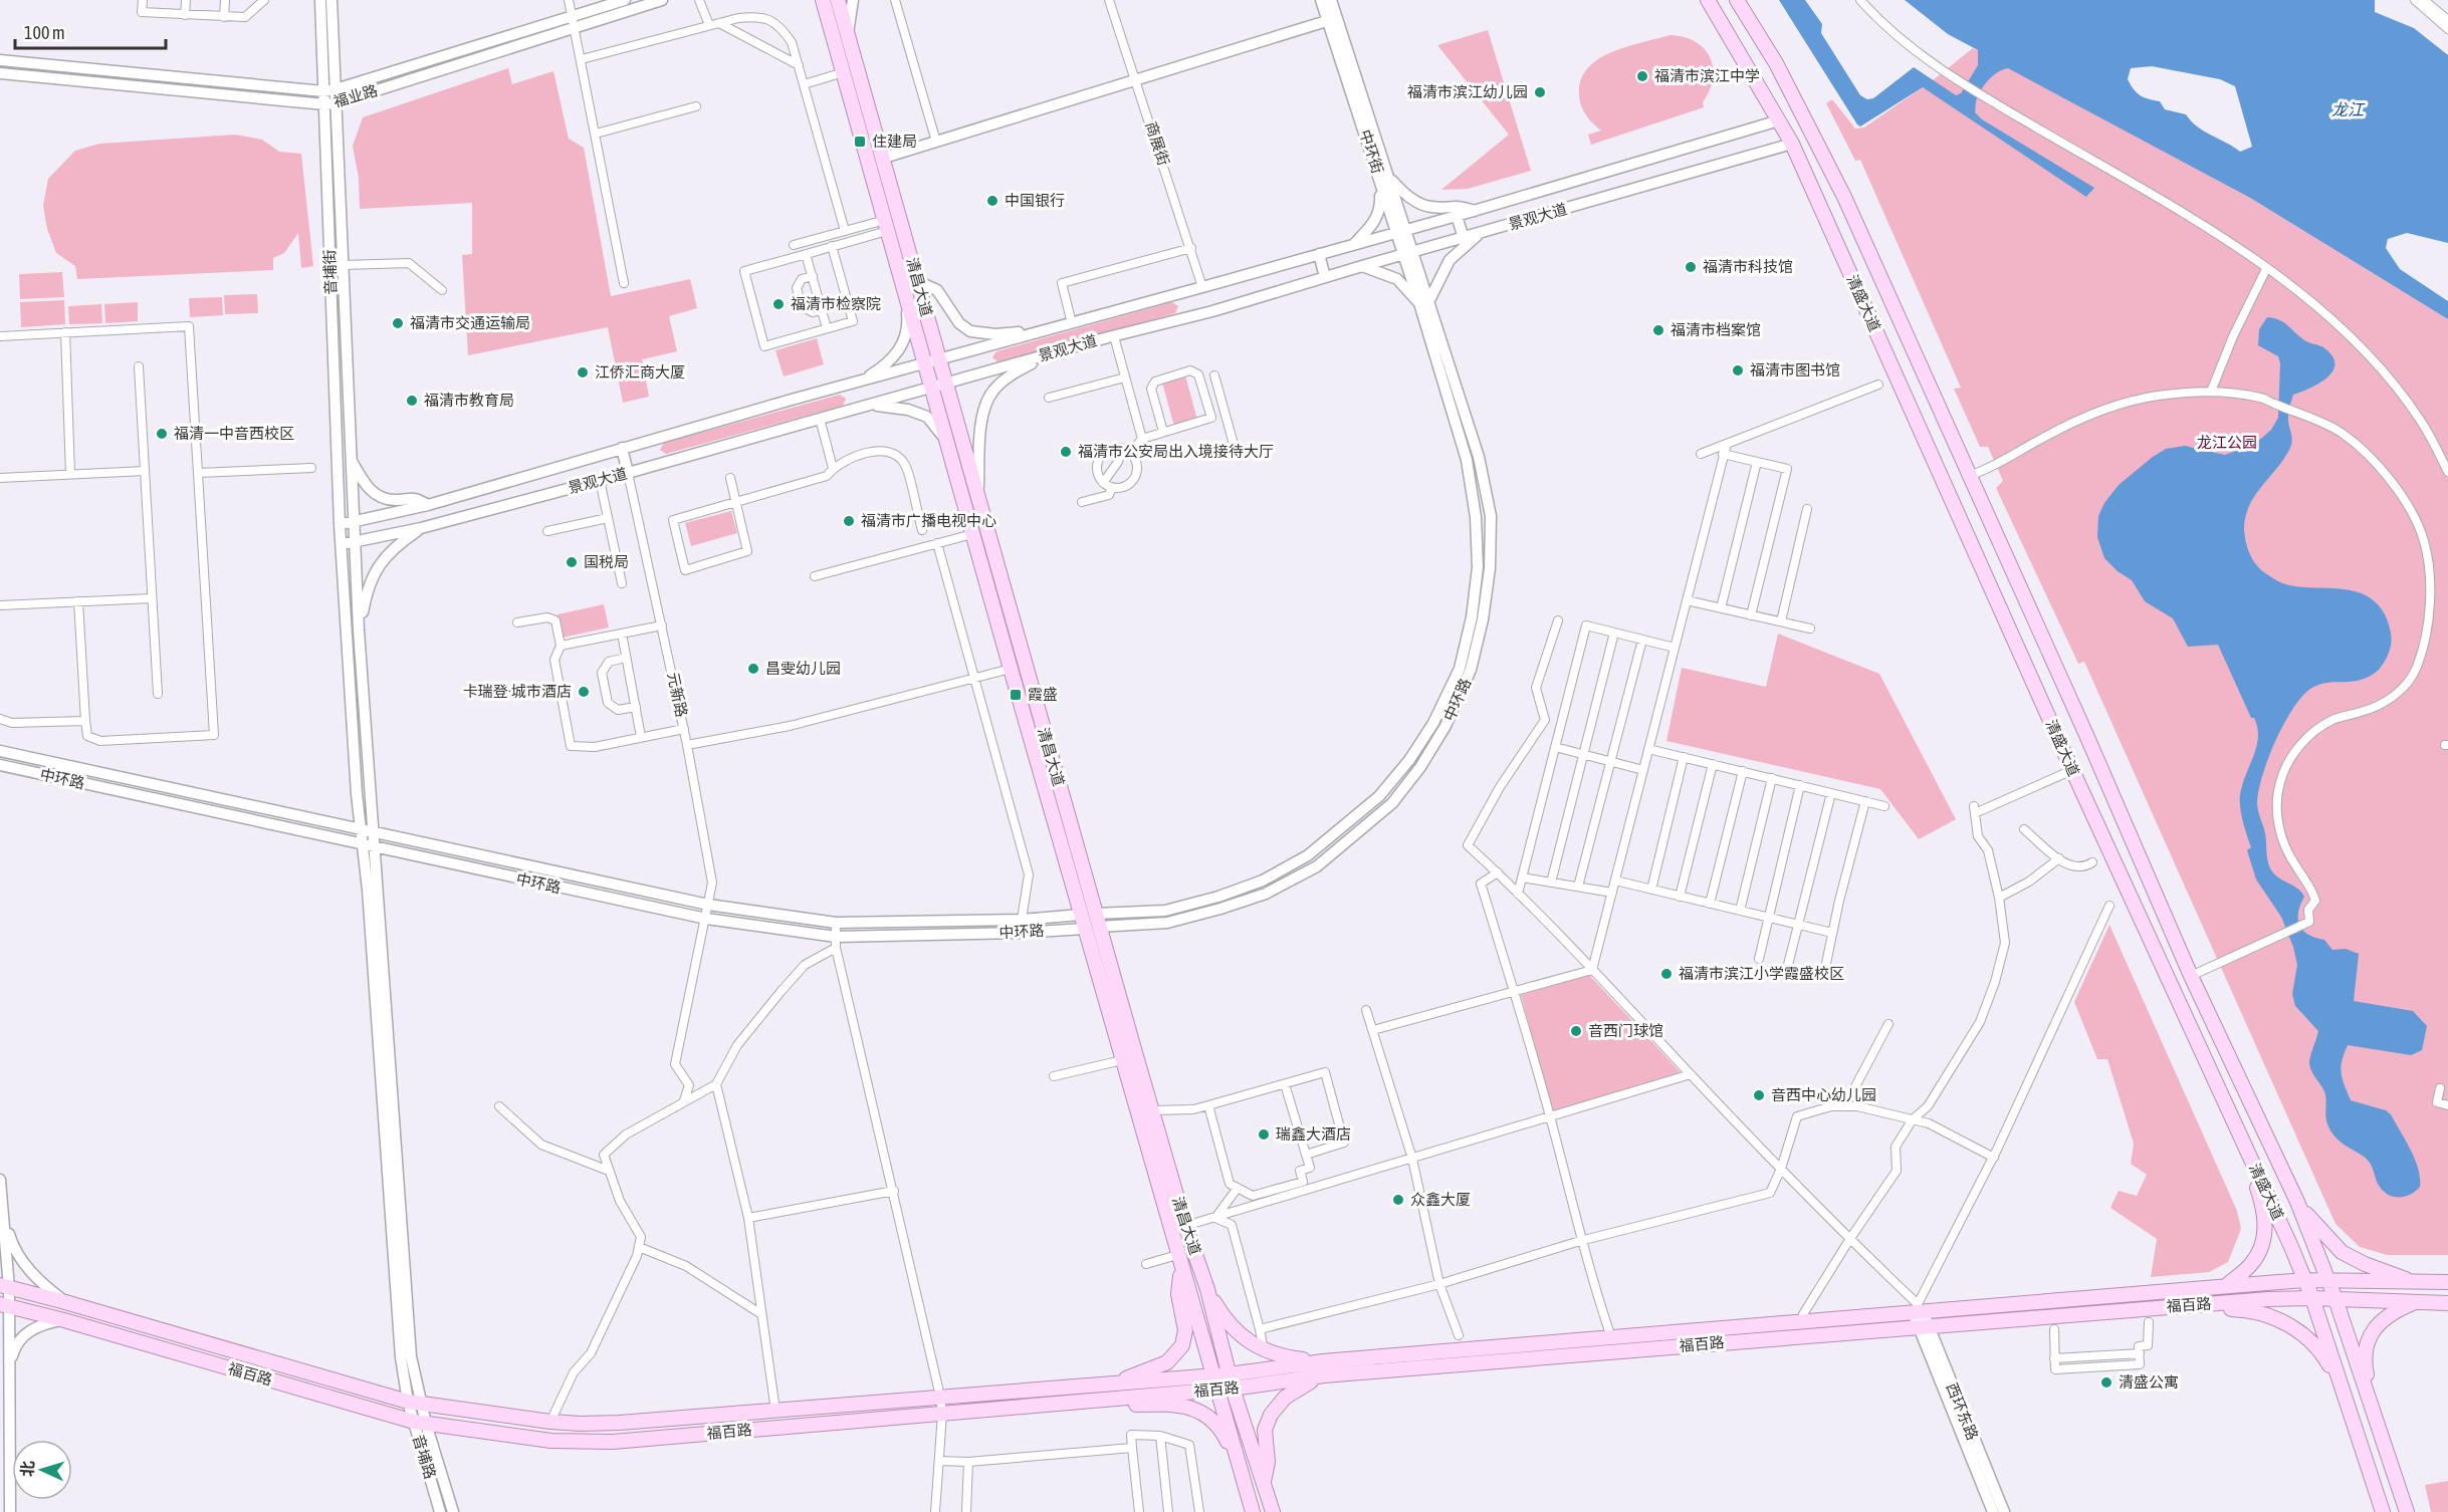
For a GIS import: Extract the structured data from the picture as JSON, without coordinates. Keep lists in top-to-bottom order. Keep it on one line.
{"streets":{"main road":["清昌大道","清盛大道","福百路"],"street":["福业路","商展街","中环街","景观大道","音埔街","元新路","中环路","西环东路","音埔路"]},"crossings":[["福业路","音埔街"],["商展街","景观大道"],["中环街","景观大道"],["中环街","中环路"],["景观大道","音埔街"],["景观大道","清昌大道"],["景观大道","清盛大道"],["景观大道","元新路"],["音埔街","中环路"],["音埔街","福百路"],["音埔街","音埔路"],["清昌大道","中环路"],["清昌大道","福百路"],["清盛大道","福百路"],["元新路","中环路"],["福百路","西环东路"],["福百路","音埔路"]],"water":["龙江"],"parks":["龙江公园"],"places":{"other":["福清市滨江中学","福清市滨江幼儿园","中国银行","福清市科技馆","福清市检察院","福清市交通运输局","福清市档案馆","福清市图书馆","江侨汇商大厦","福清市教育局","福清一中音西校区","福清市公安局出入境接待大厅","福清市广播电视中心","国税局","昌雯幼儿园","卡瑞登·城市酒店","福清市滨江小学霞盛校区","音西门球馆","音西中心幼儿园","瑞鑫大酒店","众鑫大厦","清盛公寓"],"transit":["住建局","霞盛"]},"scale_bar":"100 m","north":"left"}
